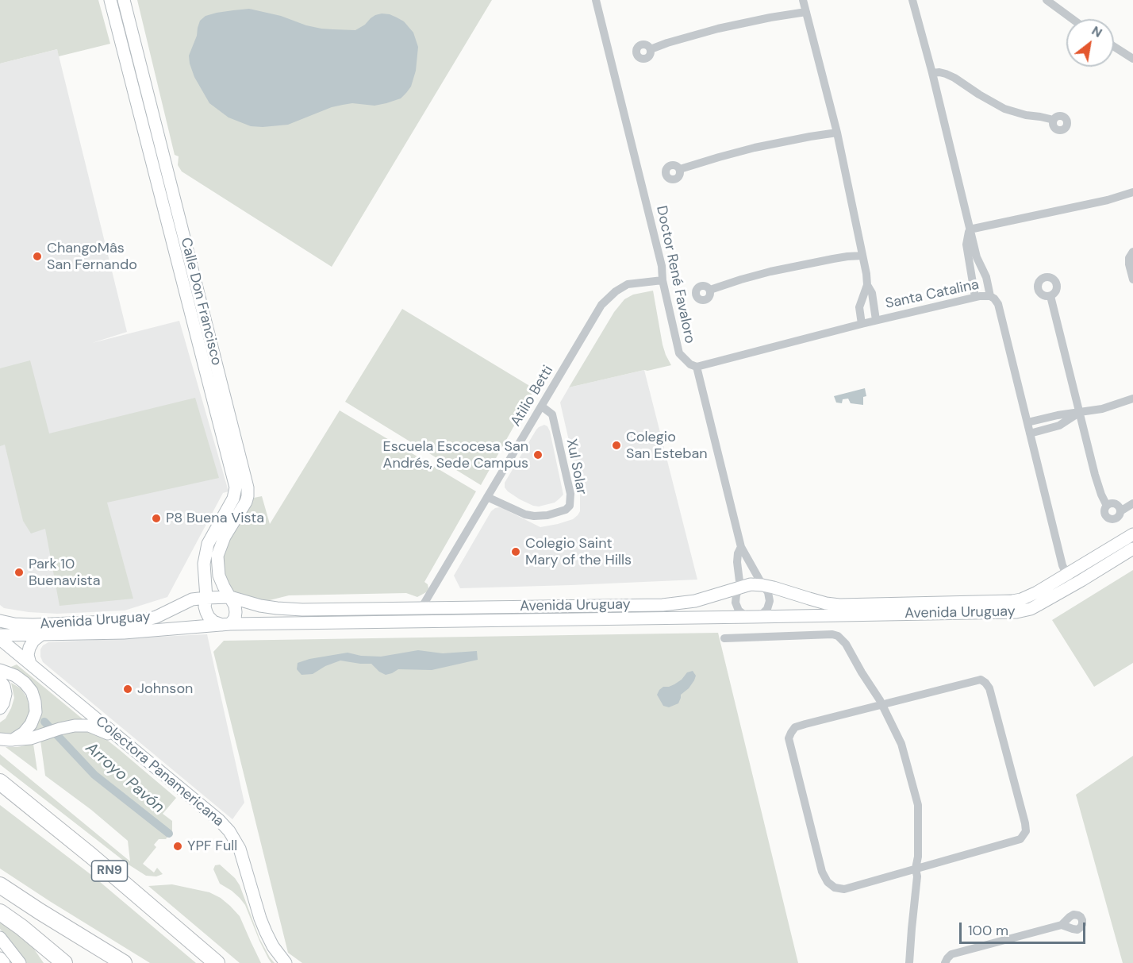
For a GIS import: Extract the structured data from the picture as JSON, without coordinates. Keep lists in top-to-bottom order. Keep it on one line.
{"streets":{"highway":["RN9"],"main road":["Calle Don Francisco","Avenida Uruguay","Colectora Panamericana"],"street":["Doctor René Favaloro","Santa Catalina","Atilio Betti","Xul Solar"]},"crossings":[["Doctor René Favaloro","Santa Catalina"],["Doctor René Favaloro","Atilio Betti"],["Santa Catalina","Avenida Uruguay"],["Calle Don Francisco","Avenida Uruguay"],["Atilio Betti","Xul Solar"],["Atilio Betti","Avenida Uruguay"],["Avenida Uruguay","Colectora Panamericana"]],"water":["Arroyo Pavón"],"places":["ChangoMâs San Fernando","Colegio San Esteban","Escuela Escocesa San Andrés, Sede Campus","P8 Buena Vista","Colegio Saint Mary of the Hills","Park 10 Buenavista","Johnson","YPF Full"],"scale_bar":"100 m","north":"top right"}
